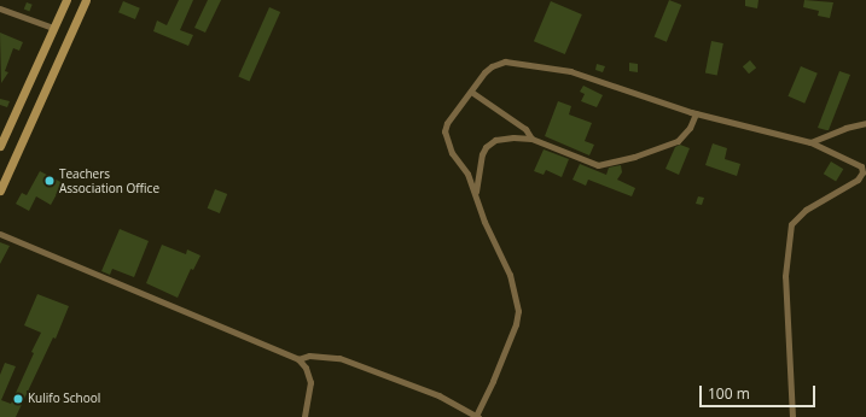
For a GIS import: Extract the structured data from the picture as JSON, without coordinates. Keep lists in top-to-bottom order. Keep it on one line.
{"places":["Teachers Association Office","Kulifo School"],"scale_bar":"100 m"}
